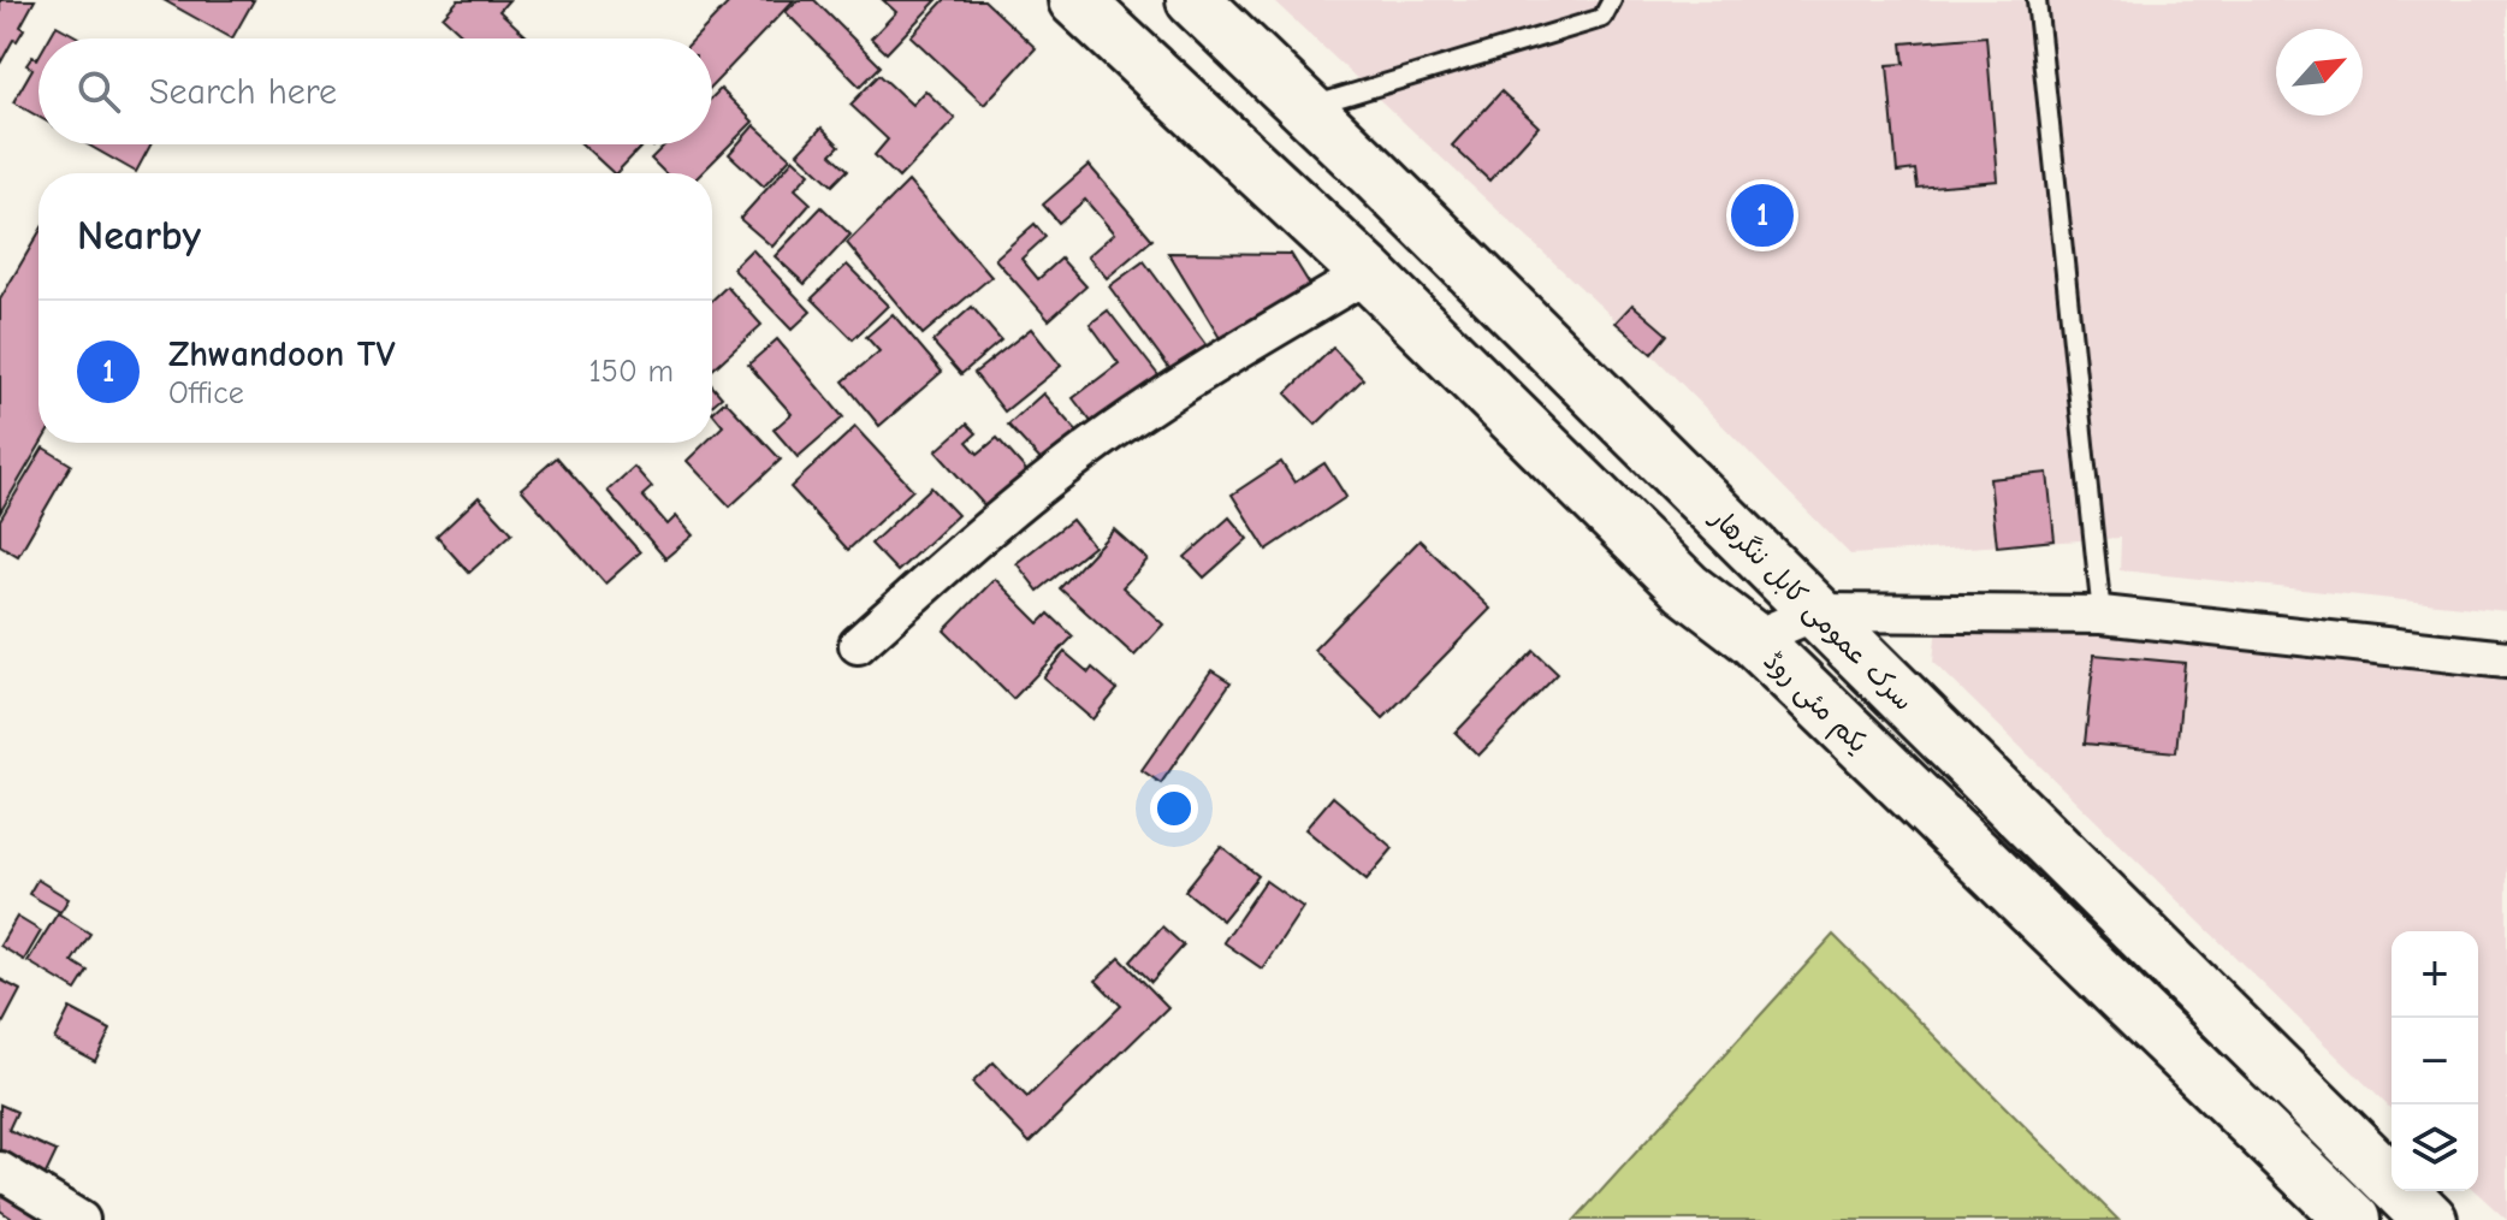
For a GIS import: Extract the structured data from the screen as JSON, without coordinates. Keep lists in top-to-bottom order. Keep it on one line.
{"streets":{"highway":["سرک عمومی کابل ننگرهار","یکم مئی روڈ"]},"north":"top right","page":{"search":"Search here","heading":"Nearby","pins":"1","list":[{"mark":"1","name":"Zhwandoon TV","note":"Office","value":"150 m"}],"map_buttons":["+","−"]}}
